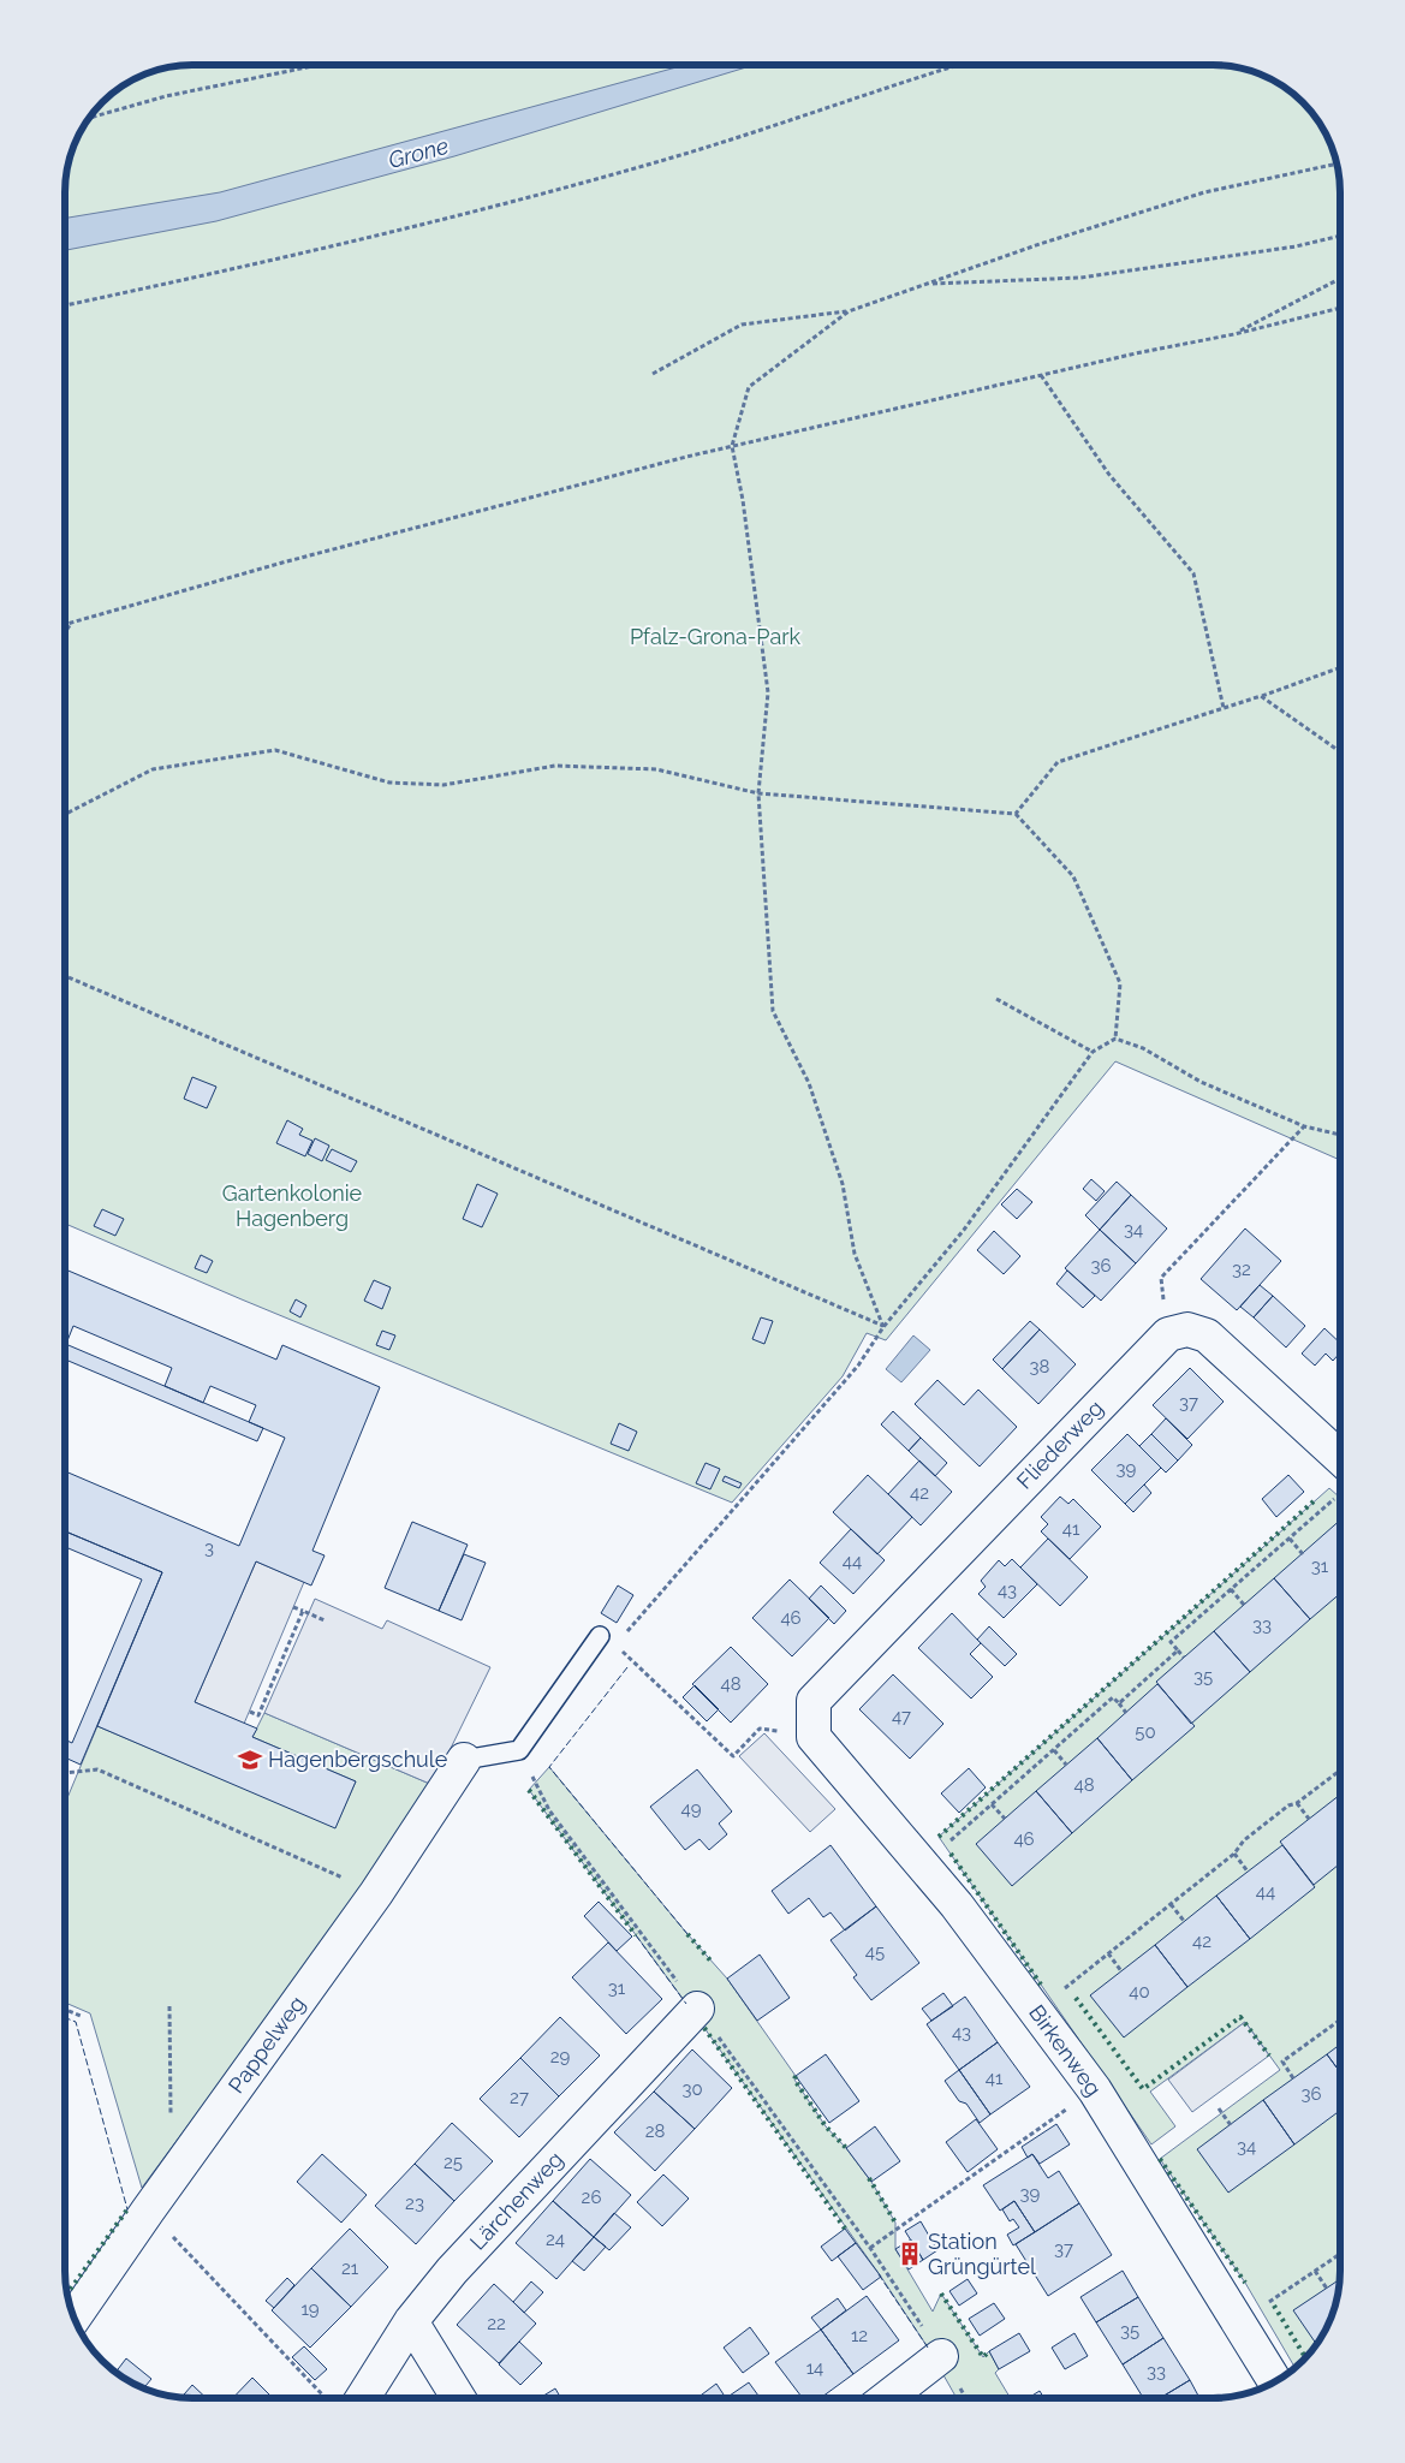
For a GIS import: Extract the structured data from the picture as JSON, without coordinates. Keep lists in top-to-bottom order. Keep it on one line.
{"streets":{"street":["Fliederweg","Pappelweg","Birkenweg","Lärchenweg"]},"crossings":[["Fliederweg","Birkenweg"]],"water":["Grone"],"parks":["Pfalz-Grona-Park","Gartenkolonie Hagenberg"],"places":{"school or university":["Hagenbergschule"],"building":["Station Grüngürtel"]},"house_numbers":["34","36","32","38","37","39","42","41","3","44","31","43","46","33","35","48","47","50","48","49","46","44","42","45","31","40","43","29","41","30","36","27","28","34","25","39","26","23","24","37","21","19","22","35","12","14","33"]}
